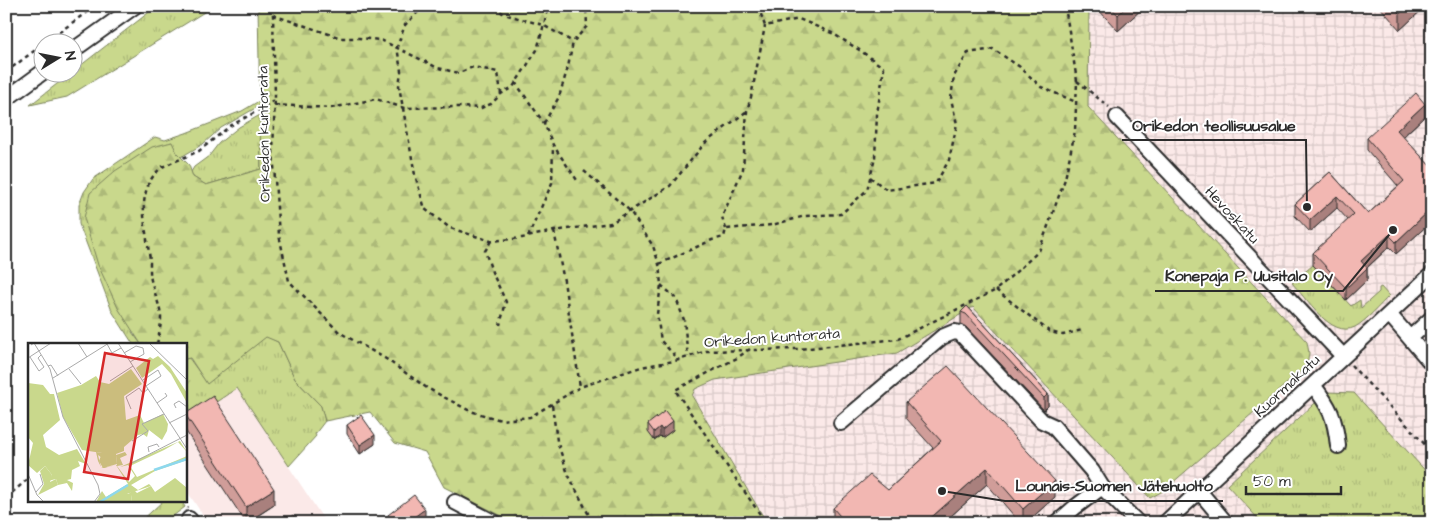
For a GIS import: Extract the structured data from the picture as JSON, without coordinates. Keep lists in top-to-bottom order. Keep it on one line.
{"streets":{"street":["Hevoskatu","Kuormakatu"],"path":["Orikedon kuntorata"]},"crossings":[["Hevoskatu","Kuormakatu"]],"places":["Orikedon teollisuusalue","Konepaja P. Uusitalo Oy","Lounais-Suomen Jätehuolto"],"scale_bar":"50 m","north":"right"}
